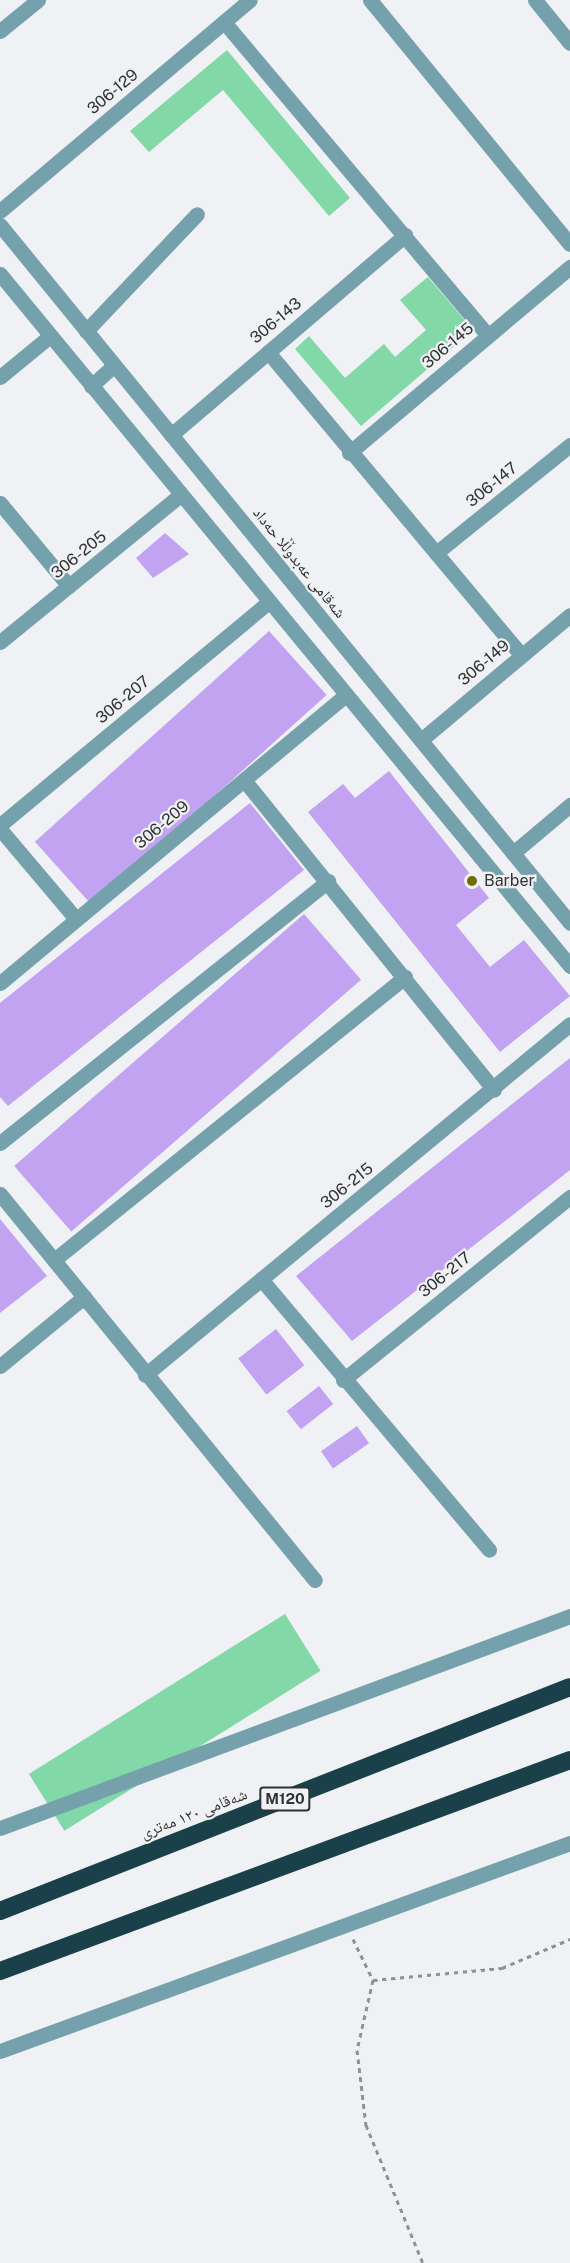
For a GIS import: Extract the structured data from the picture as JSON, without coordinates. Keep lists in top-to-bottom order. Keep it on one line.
{"streets":{"highway":["M120","شەقامی ١٢٠ مەتری"],"street":["306-129","306-143","306-145","306-147","306-205","شەقامی عەبدوڵڵا حەداد","306-149","306-207","306-209","306-215","306-217"]},"crossings":[["306-143","شەقامی عەبدوڵڵا حەداد"],["شەقامی عەبدوڵڵا حەداد","306-149"]],"places":["Barber"]}
